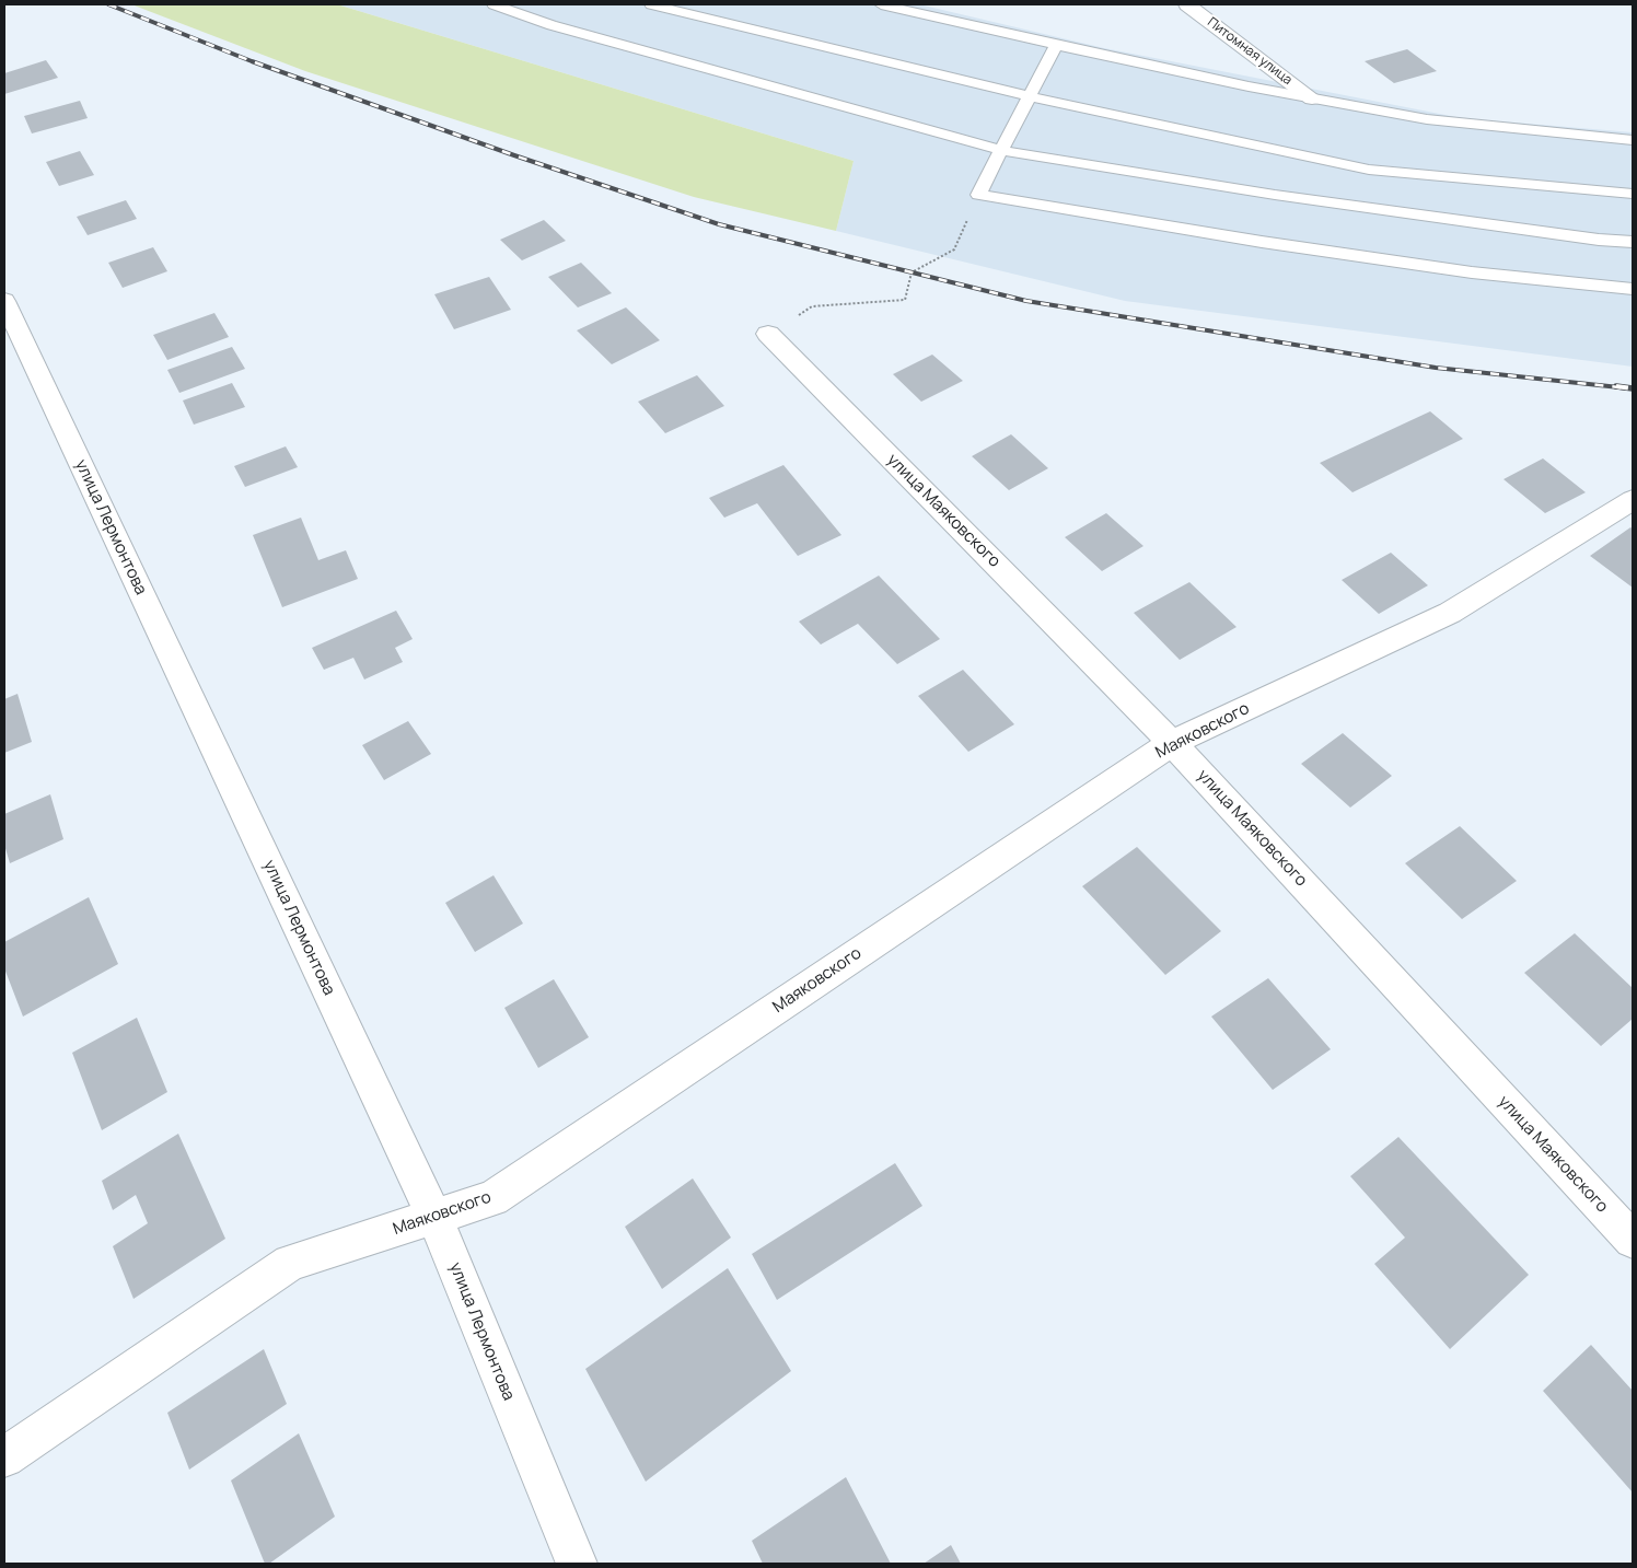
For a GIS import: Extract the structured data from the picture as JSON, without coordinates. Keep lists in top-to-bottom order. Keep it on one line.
{"streets":{"street":["Питомная улица","улица Маяковского","улица Лермонтова","Маяковского"]},"crossings":[["улица Маяковского","Маяковского"],["улица Лермонтова","Маяковского"]]}
